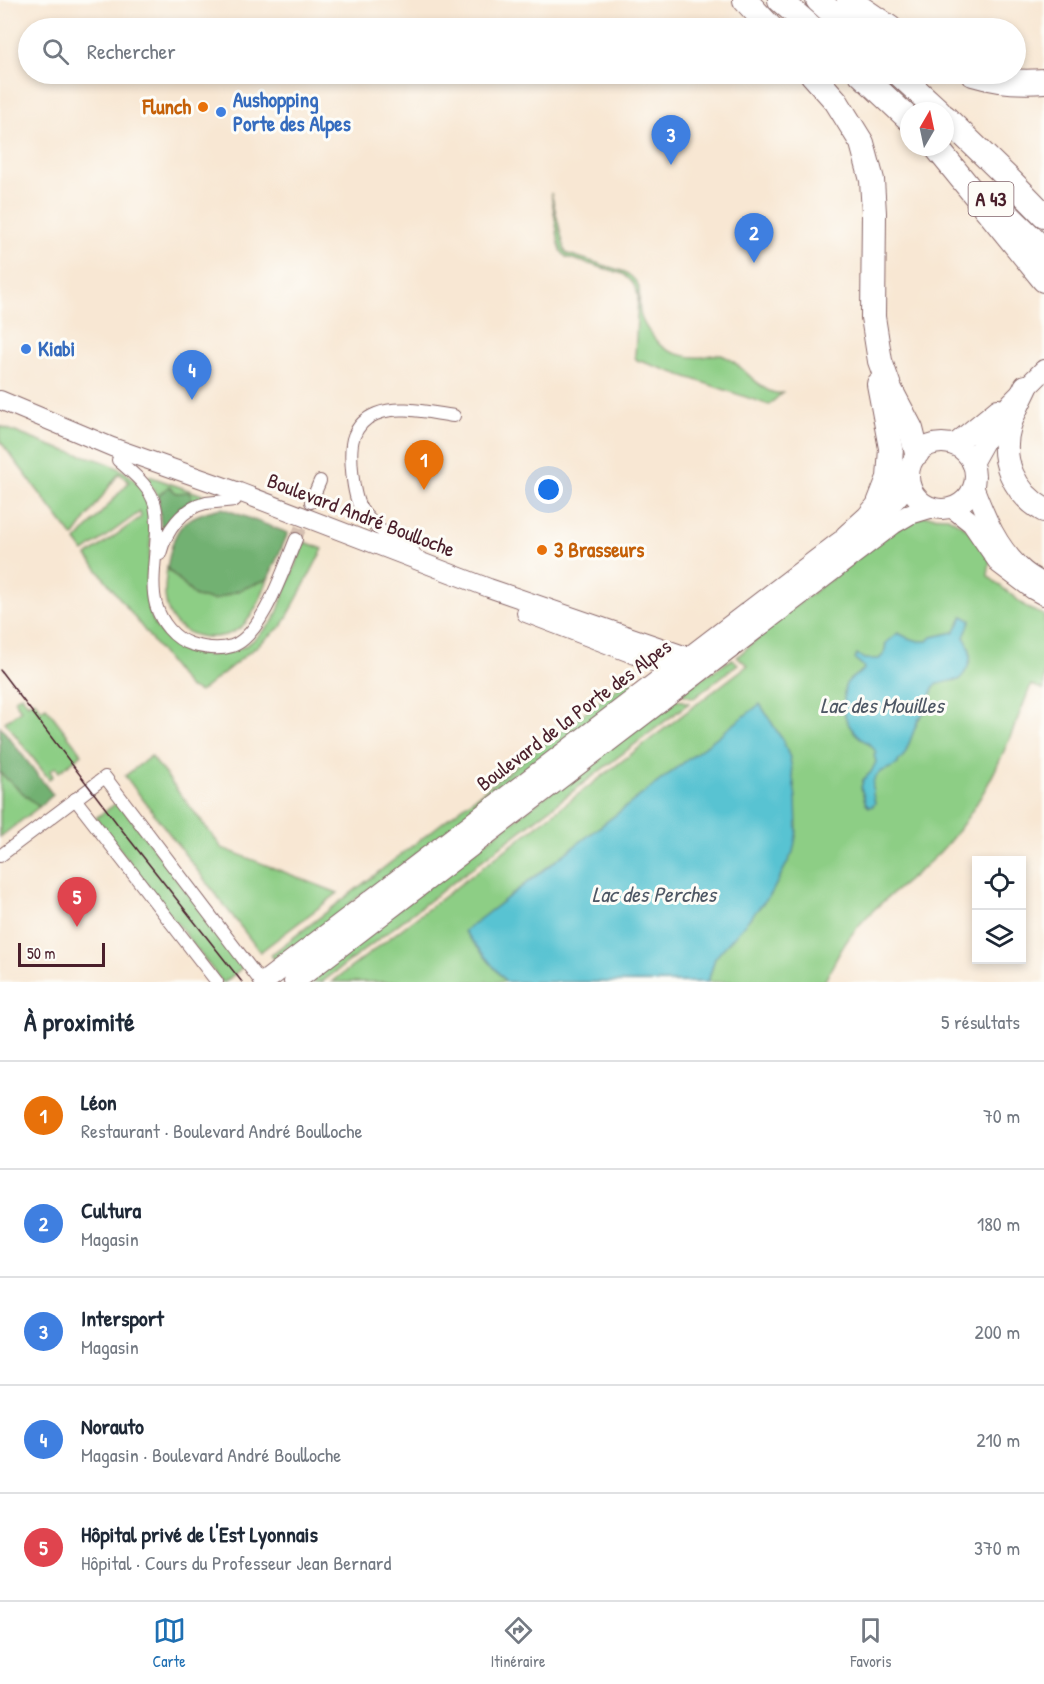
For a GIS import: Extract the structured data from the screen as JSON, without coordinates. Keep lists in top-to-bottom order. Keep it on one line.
{"streets":{"highway":["A 43"],"main road":["Boulevard André Boulloche","Boulevard de la Porte des Alpes"]},"crossings":[["Boulevard André Boulloche","Boulevard de la Porte des Alpes"]],"water":["Lac des Mouilles","Lac des Perches"],"places":["Flunch","Aushopping Porte des Alpes","Kiabi","3 Brasseurs"],"scale_bar":"50 m","north":"top","page":{"search":"Rechercher","pins":["3","2","4","1","5"],"scale":"50 m","heading":["À proximité","5 résultats"],"list":[{"mark":"1","name":"Léon","note":"Restaurant · Boulevard André Boulloche","value":"70 m"},{"mark":"2","name":"Cultura","note":"Magasin","value":"180 m"},{"mark":"3","name":"Intersport","note":"Magasin","value":"200 m"},{"mark":"4","name":"Norauto","note":"Magasin · Boulevard André Boulloche","value":"210 m"},{"mark":"5","name":"Hôpital privé de l'Est Lyonnais","note":"Hôpital · Cours du Professeur Jean Bernard","value":"370 m"}],"nav":["Carte","Itinéraire","Favoris"]}}
